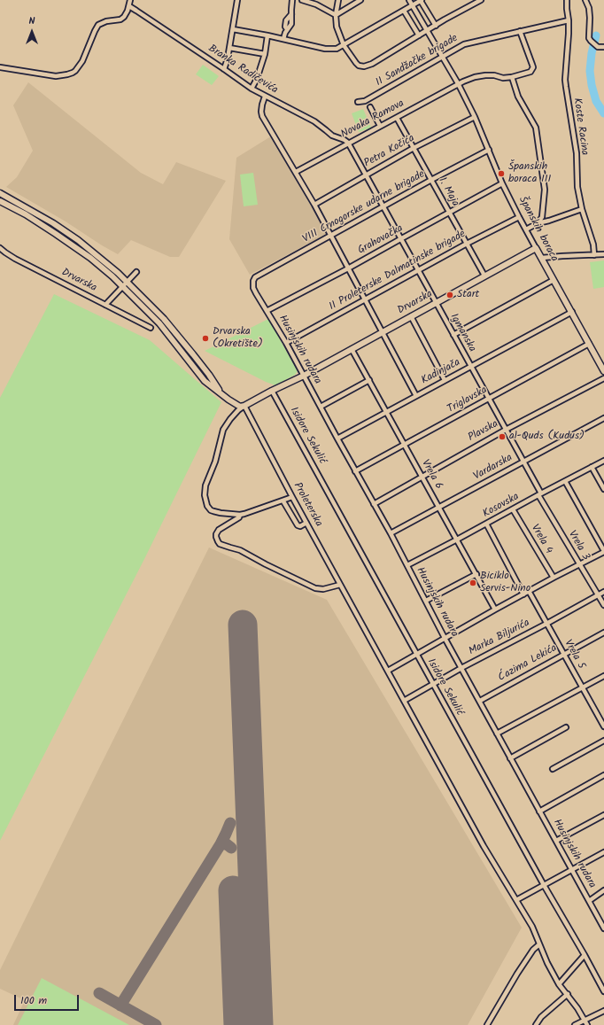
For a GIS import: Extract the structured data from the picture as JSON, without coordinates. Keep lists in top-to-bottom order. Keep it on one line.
{"streets":{"main road":["Španskih boraca","Drvarska"],"street":["II Sandžačke brigade","Branka Radičevića","Novaka Ramova","Koste Racina","Petra Kočića","1. Maja","VIII Crnogorske udarne brigade","Grahovačka","II Proleterske Dalmatinske brigade","Igmanska","Husinjskih rudara","Kadinjača","Triglavska","Plavska","Isidore Sekulić","Vardarska","Vrela 6","Proleterska","Kosovska","Vrela 4","Vrela 3","Marka Biljurića","Vrela 5","Ćazima Lekića"]},"crossings":[["II Sandžačke brigade","Koste Racina"],["II Sandžačke brigade","Španskih boraca"],["Branka Radičevića","Novaka Ramova"],["Branka Radičevića","Igmanska"],["Novaka Ramova","1. Maja"],["Novaka Ramova","Španskih boraca"],["Novaka Ramova","Igmanska"],["Petra Kočića","1. Maja"],["Petra Kočića","Španskih boraca"],["Petra Kočića","Igmanska"],["1. Maja","VIII Crnogorske udarne brigade"],["1. Maja","Grahovačka"],["1. Maja","II Proleterske Dalmatinske brigade"],["1. Maja","Drvarska"],["VIII Crnogorske udarne brigade","Španskih boraca"],["VIII Crnogorske udarne brigade","Igmanska"],["VIII Crnogorske udarne brigade","Husinjskih rudara"],["Španskih boraca","Grahovačka"],["Španskih boraca","II Proleterske Dalmatinske brigade"],["Španskih boraca","Drvarska"],["Španskih boraca","Kadinjača"],["Španskih boraca","Triglavska"],["Grahovačka","Igmanska"],["Grahovačka","Husinjskih rudara"],["II Proleterske Dalmatinske brigade","Igmanska"],["II Proleterske Dalmatinske brigade","Husinjskih rudara"],["Drvarska","Igmanska"],["Drvarska","Husinjskih rudara"],["Drvarska","Vrela 6"],["Igmanska","Kadinjača"],["Igmanska","Triglavska"],["Igmanska","Plavska"],["Igmanska","Vardarska"],["Igmanska","Kosovska"],["Igmanska","Vrela 3"],["Husinjskih rudara","Kadinjača"],["Husinjskih rudara","Triglavska"],["Husinjskih rudara","Plavska"],["Husinjskih rudara","Vardarska"],["Husinjskih rudara","Kosovska"],["Husinjskih rudara","Marka Biljurića"],["Husinjskih rudara","Ćazima Lekića"],["Kadinjača","Vrela 6"],["Triglavska","Vrela 6"],["Plavska","Vrela 6"],["Isidore Sekulić","Marka Biljurića"],["Vardarska","Vrela 6"],["Vrela 6","Kosovska"],["Proleterska","Marka Biljurića"],["Kosovska","Vrela 4"],["Kosovska","Vrela 3"],["Vrela 3","Marka Biljurića"],["Marka Biljurića","Vrela 5"],["Vrela 5","Ćazima Lekića"]],"places":["Španskih boraca III","Start","Drvarska (Okretište)","al-Quds (Kudus)","Biciklo Servis-Nino"],"scale_bar":"100 m","north":"top"}
